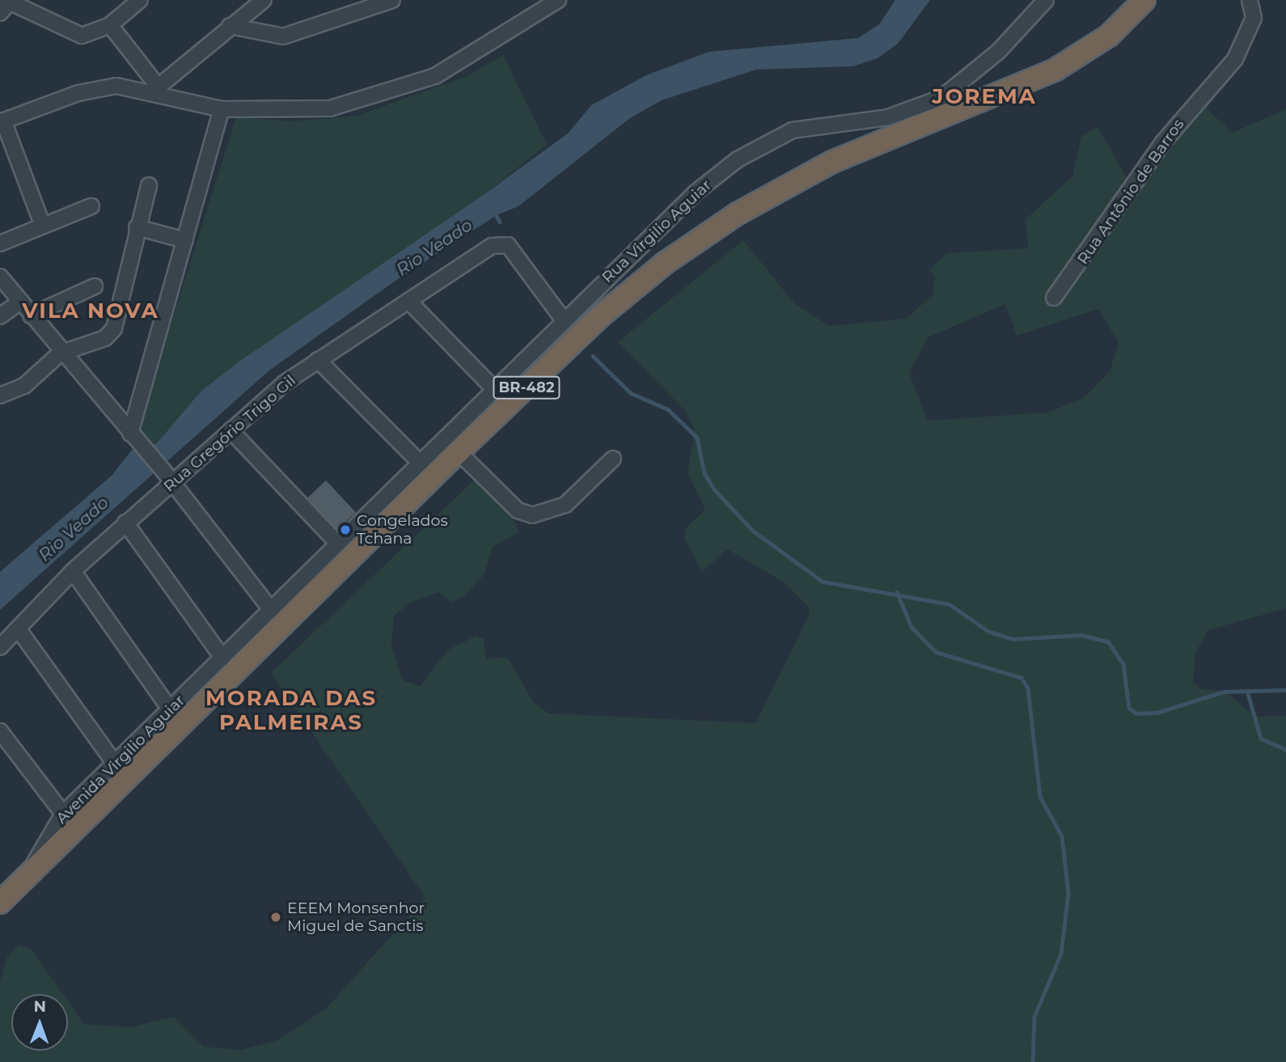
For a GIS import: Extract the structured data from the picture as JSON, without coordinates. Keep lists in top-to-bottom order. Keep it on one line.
{"streets":{"highway":["BR-482"],"street":["Rua Antônio de Barros","Rua Virgilio Aguiar","Rua Gregório Trigo Gil","Avenida Virgilio Aguiar"]},"crossings":[["Rua Virgilio Aguiar","Rua Gregório Trigo Gil"],["Rua Virgilio Aguiar","Avenida Virgilio Aguiar"],["BR-482","Avenida Virgilio Aguiar"],["Rua Gregório Trigo Gil","Avenida Virgilio Aguiar"]],"districts":["JOREMA","VILA NOVA","MORADA DAS PALMEIRAS"],"water":["Rio Veado"],"places":["Congelados Tchana","EEEM Monsenhor Miguel de Sanctis"],"north":"top"}
